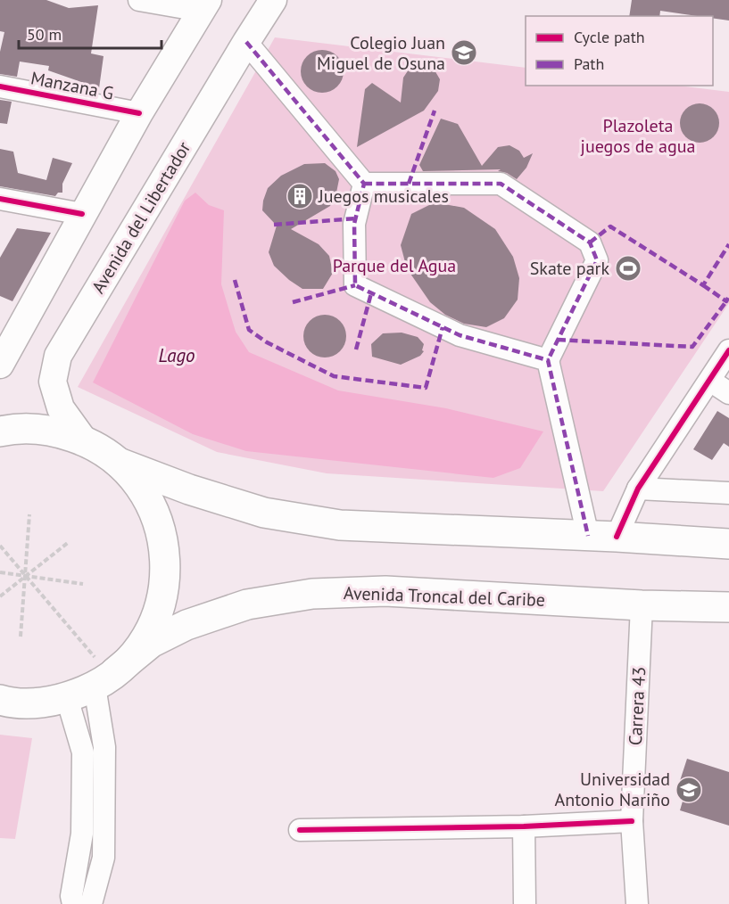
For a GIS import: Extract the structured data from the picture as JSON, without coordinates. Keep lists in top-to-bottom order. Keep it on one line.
{"streets":{"highway":["Avenida Troncal del Caribe"],"main road":["Avenida del Libertador"],"street":["Manzana G","Carrera 43"]},"crossings":[["Avenida Troncal del Caribe","Carrera 43"]],"water":["Lago"],"parks":["Plazoleta juegos de agua","Parque del Agua"],"places":{"school or university":["Colegio Juan Miguel de Osuna","Universidad Antonio Nariño"],"building":["Juegos musicales"],"sports":["Skate park"]},"legend":["Cycle path","Path"],"scale_bar":"50 m"}
